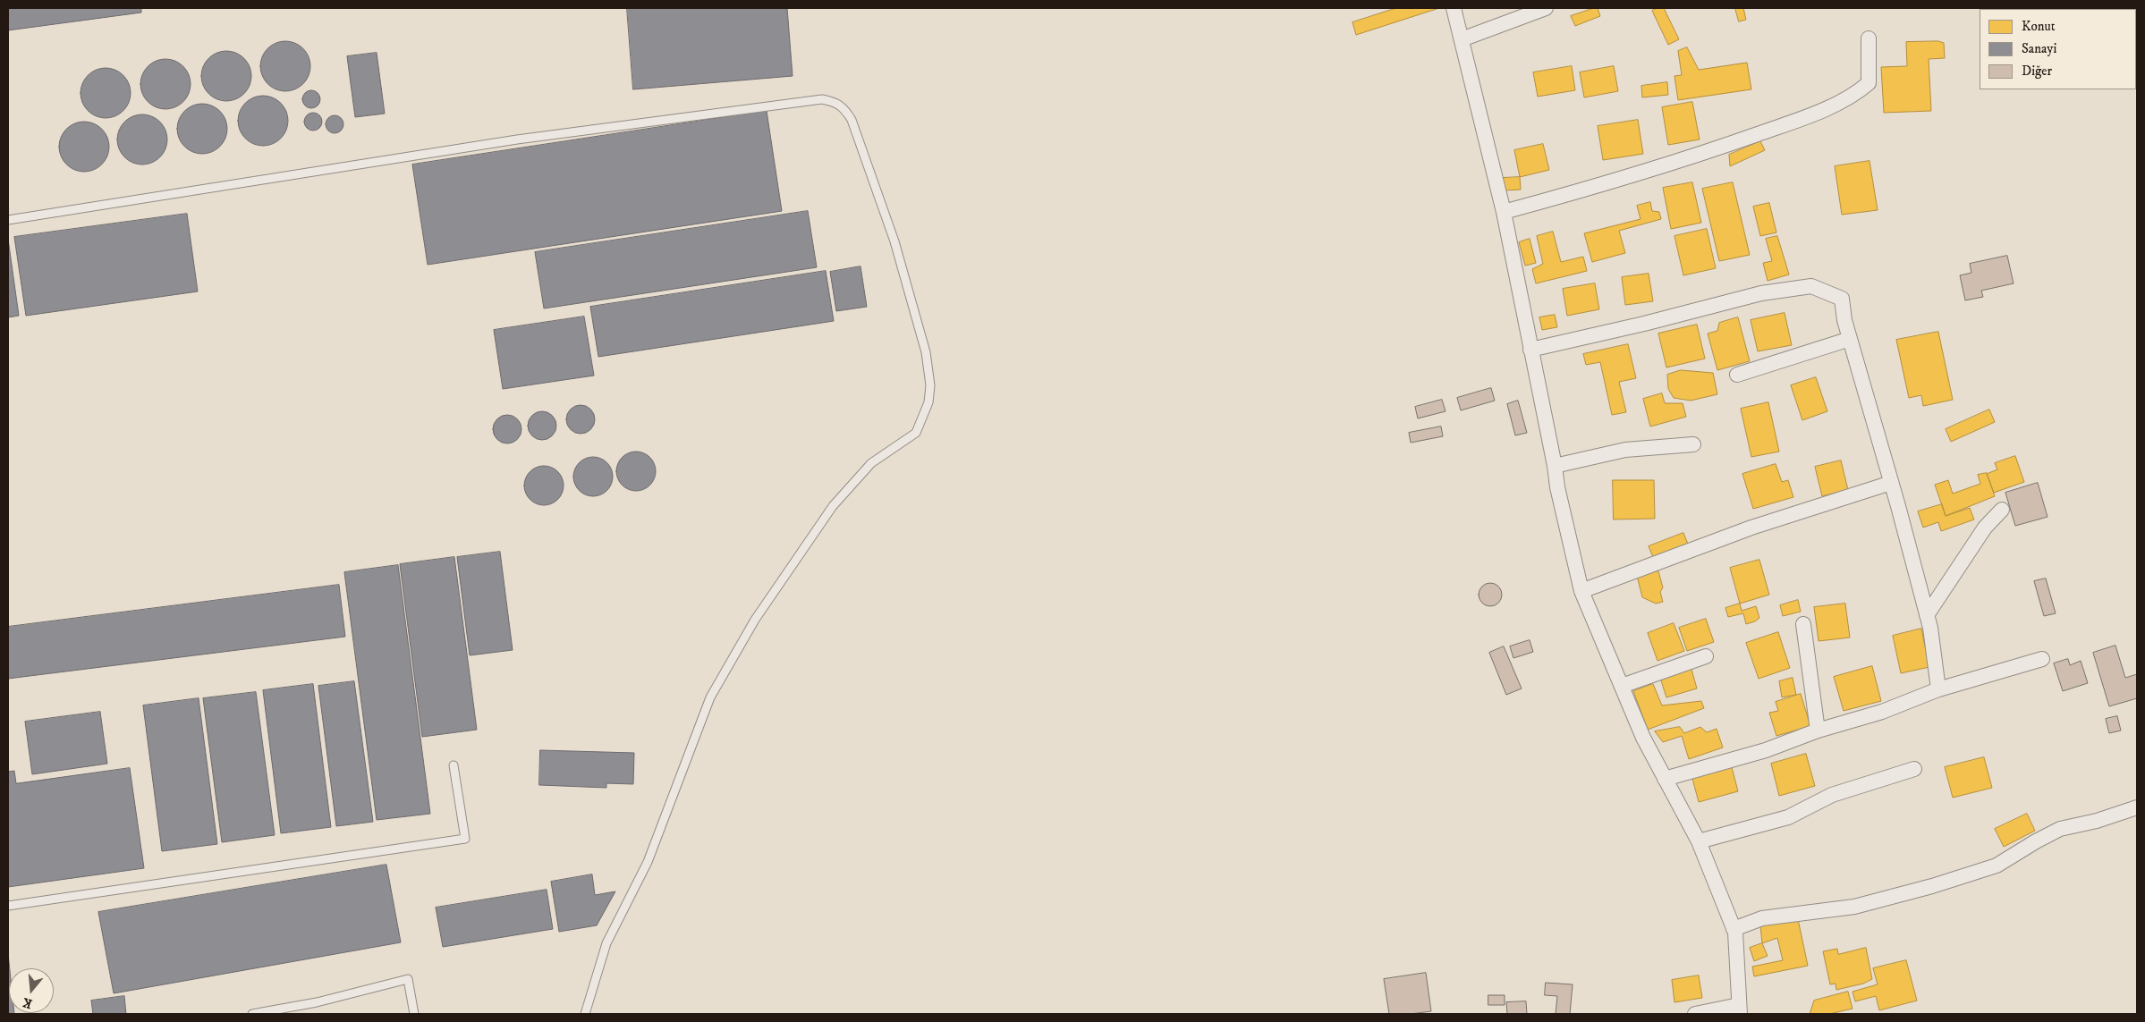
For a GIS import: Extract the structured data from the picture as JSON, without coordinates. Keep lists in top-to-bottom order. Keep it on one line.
{"legend":["Konut","Sanayi","Diğer"],"north":"bottom"}
